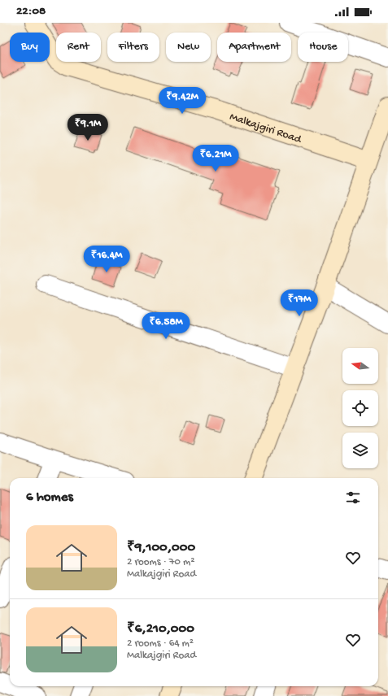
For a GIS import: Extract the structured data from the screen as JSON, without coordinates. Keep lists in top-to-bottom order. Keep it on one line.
{"streets":{"main road":["Malkajgiri Road"]},"north":"left","page":{"status":"22:08","chip":["Buy","Rent","Filters","New","Apartment","House"],"price":["₹9.42M","₹9.1M","₹6.21M","₹16.4M","₹17M","₹6.58M"],"heading":"6 homes","list":[{"name":"₹9,100,000","note":"2 rooms · 70 m² · Malkajgiri Road"},{"name":"₹6,210,000","note":"2 rooms · 64 m² · Malkajgiri Road"}]}}
